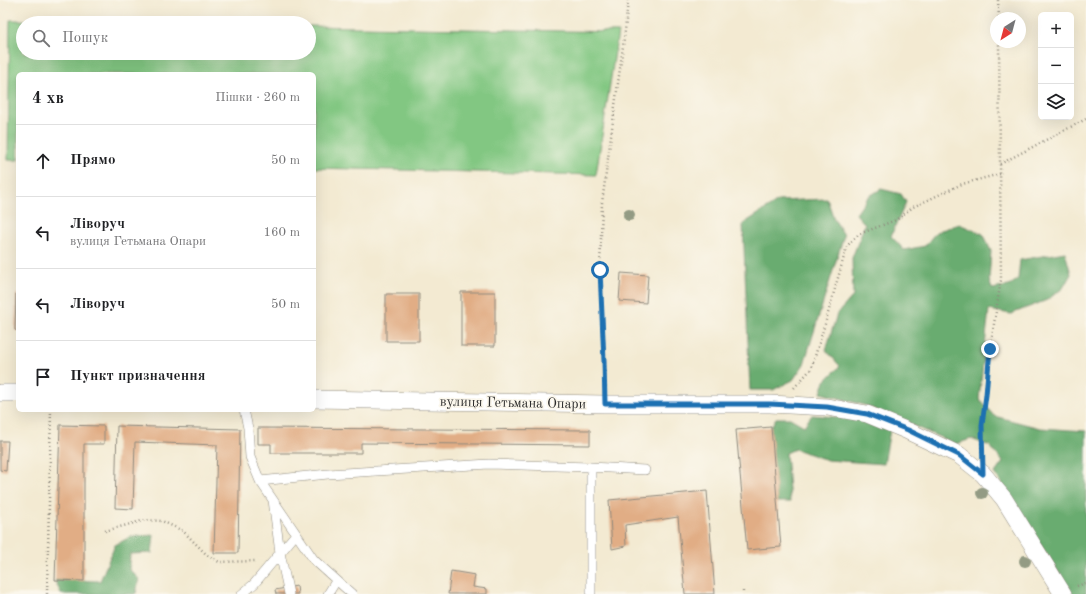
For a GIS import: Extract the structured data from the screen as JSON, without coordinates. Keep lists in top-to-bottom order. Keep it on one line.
{"streets":{"street":["вулиця Гетьмана Опари"]},"north":"bottom left","page":{"map_buttons":["+","−"],"search":"Пошук","heading":["4 хв","Пішки · 260 m"],"list":[["Прямо","50 m"],["Ліворуч","вулиця Гетьмана Опари","160 m"],["Ліворуч","50 m"],"Пункт призначення"]}}
